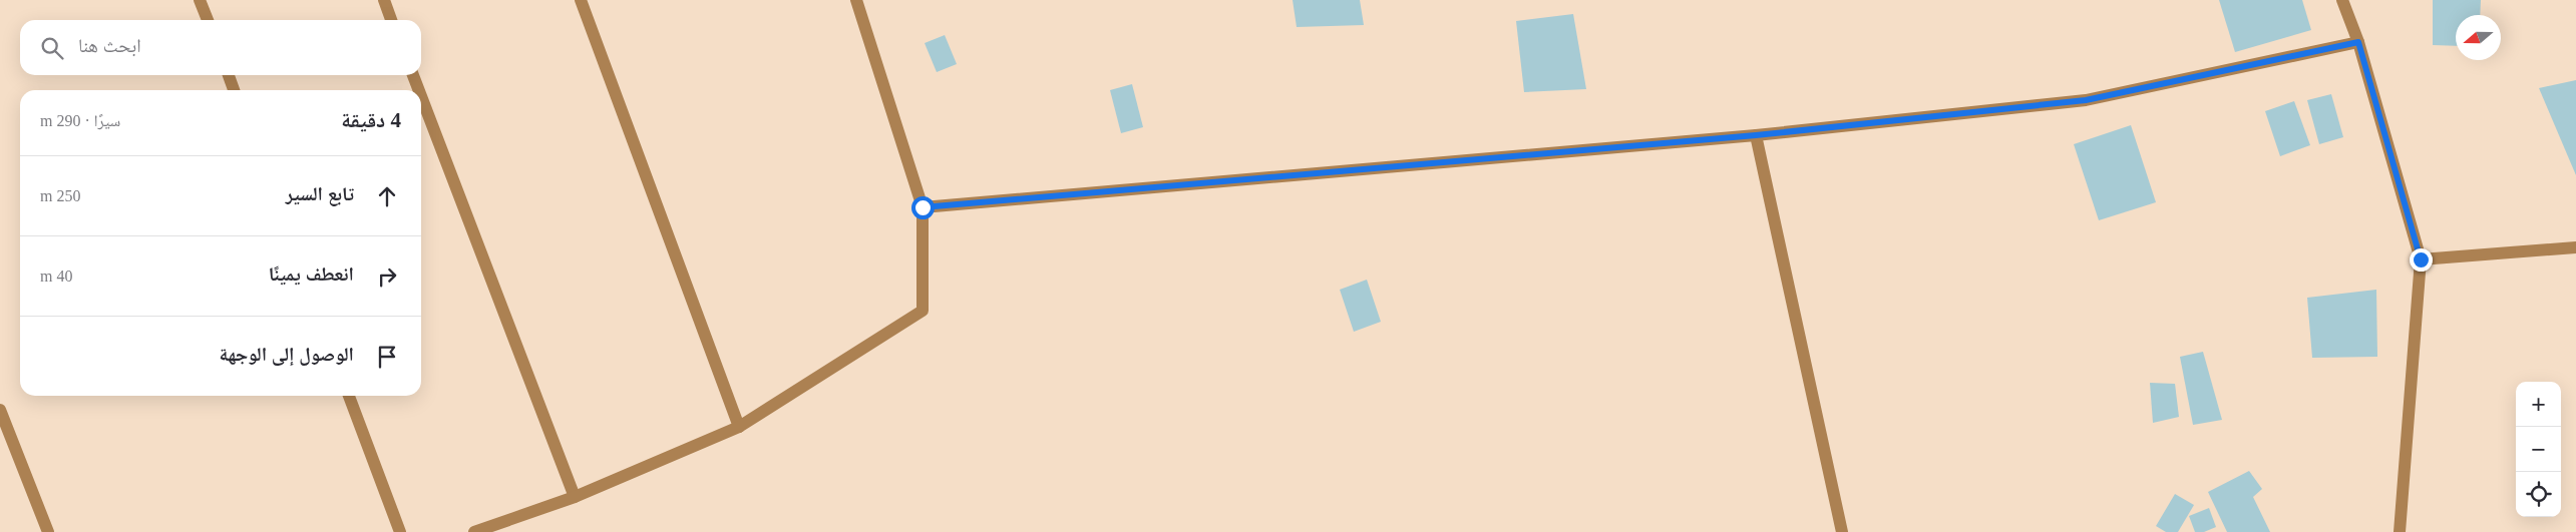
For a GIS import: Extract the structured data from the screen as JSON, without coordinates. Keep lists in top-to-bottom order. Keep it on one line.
{"north":"left","page":{"search":"ابحث هنا","heading":["4 دقيقة","سيرًا · 290 m"],"list":[["تابع السير","250 m"],["انعطف يمينًا","40 m"],"الوصول إلى الوجهة"],"map_buttons":["+","−"]}}
